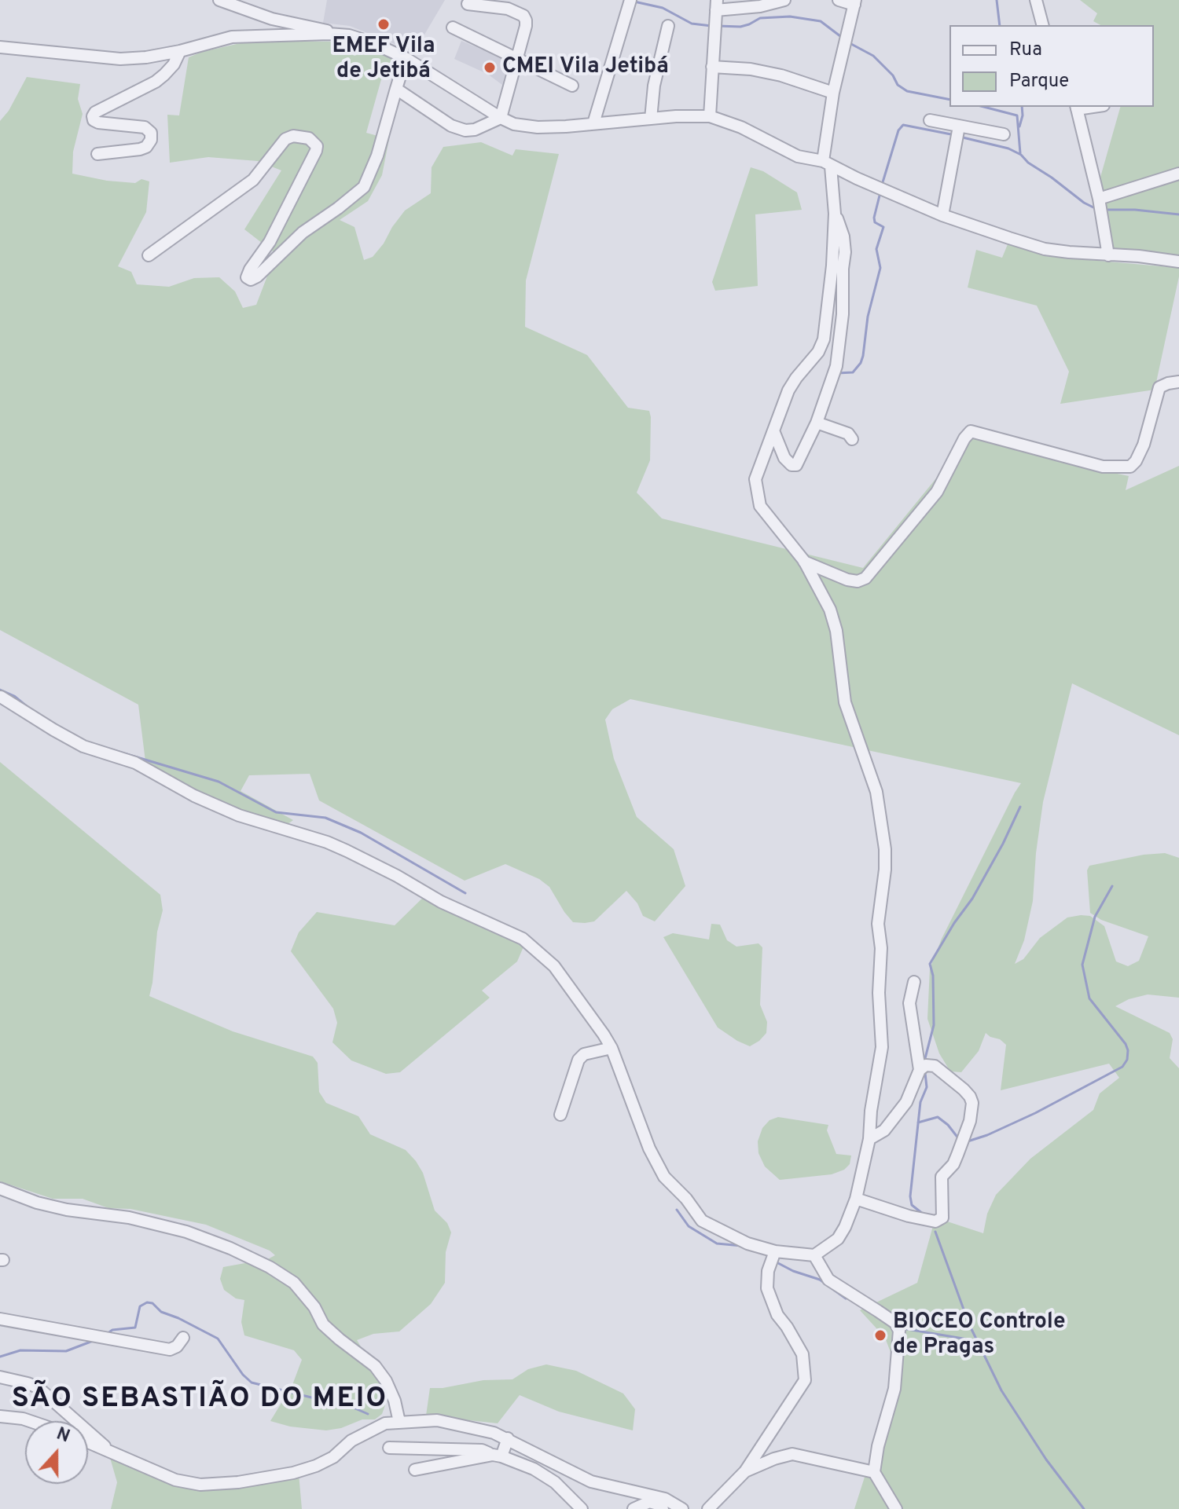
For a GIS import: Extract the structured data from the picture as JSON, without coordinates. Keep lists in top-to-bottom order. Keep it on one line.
{"districts":["SÃO SEBASTIÃO DO MEIO"],"places":["EMEF Vila de Jetibá","CMEI Vila Jetibá","BIOCEO Controle de Pragas"],"legend":["Rua","Parque"],"north":"top"}
